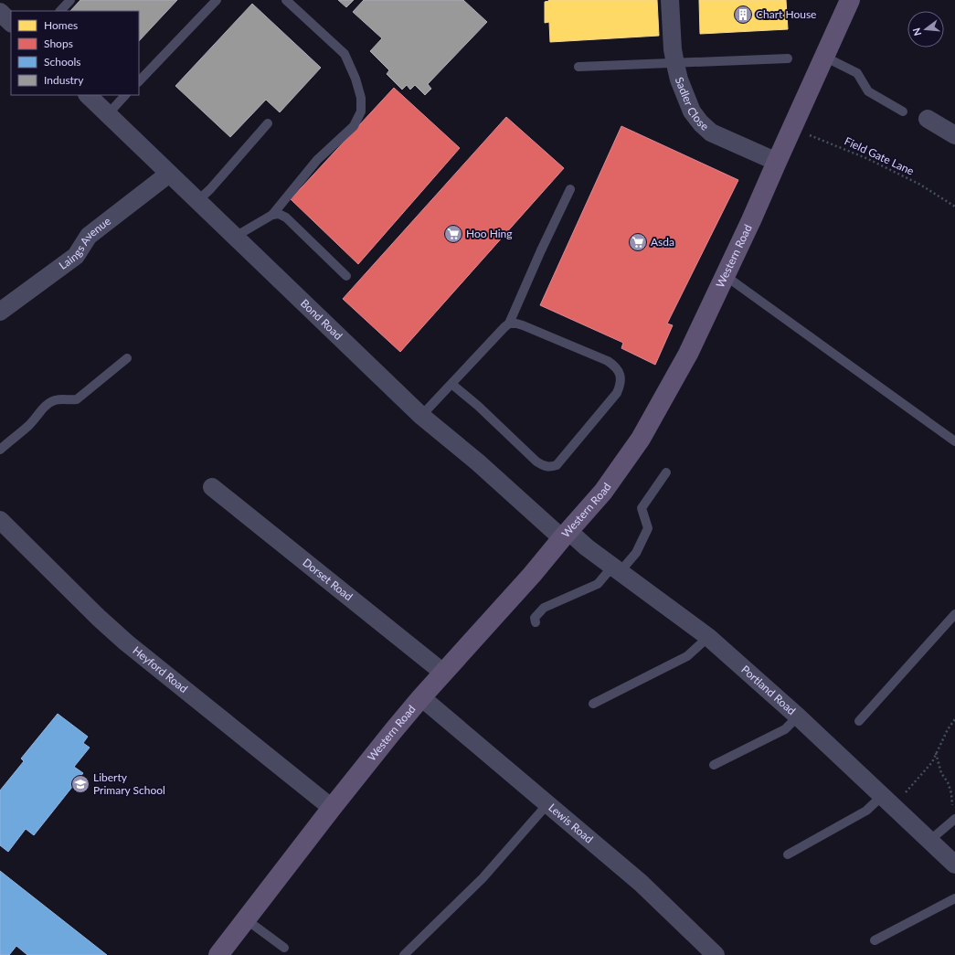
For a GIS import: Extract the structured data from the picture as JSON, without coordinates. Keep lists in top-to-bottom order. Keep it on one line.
{"streets":{"main road":["Western Road"],"street":["Sadler Close","Laings Avenue","Bond Road","Dorset Road","Heyford Road","Portland Road","Lewis Road"],"path":["Field Gate Lane"]},"crossings":[["Sadler Close","Western Road"],["Field Gate Lane","Western Road"],["Laings Avenue","Bond Road"],["Western Road","Bond Road"],["Western Road","Dorset Road"],["Western Road","Heyford Road"],["Western Road","Portland Road"],["Western Road","Lewis Road"],["Bond Road","Portland Road"]],"places":{"building":["Chart House"],"supermarket":["Hoo Hing","Asda"],"school or university":["Liberty Primary School"]},"legend":["Homes","Shops","Schools","Industry"],"north":"left"}
